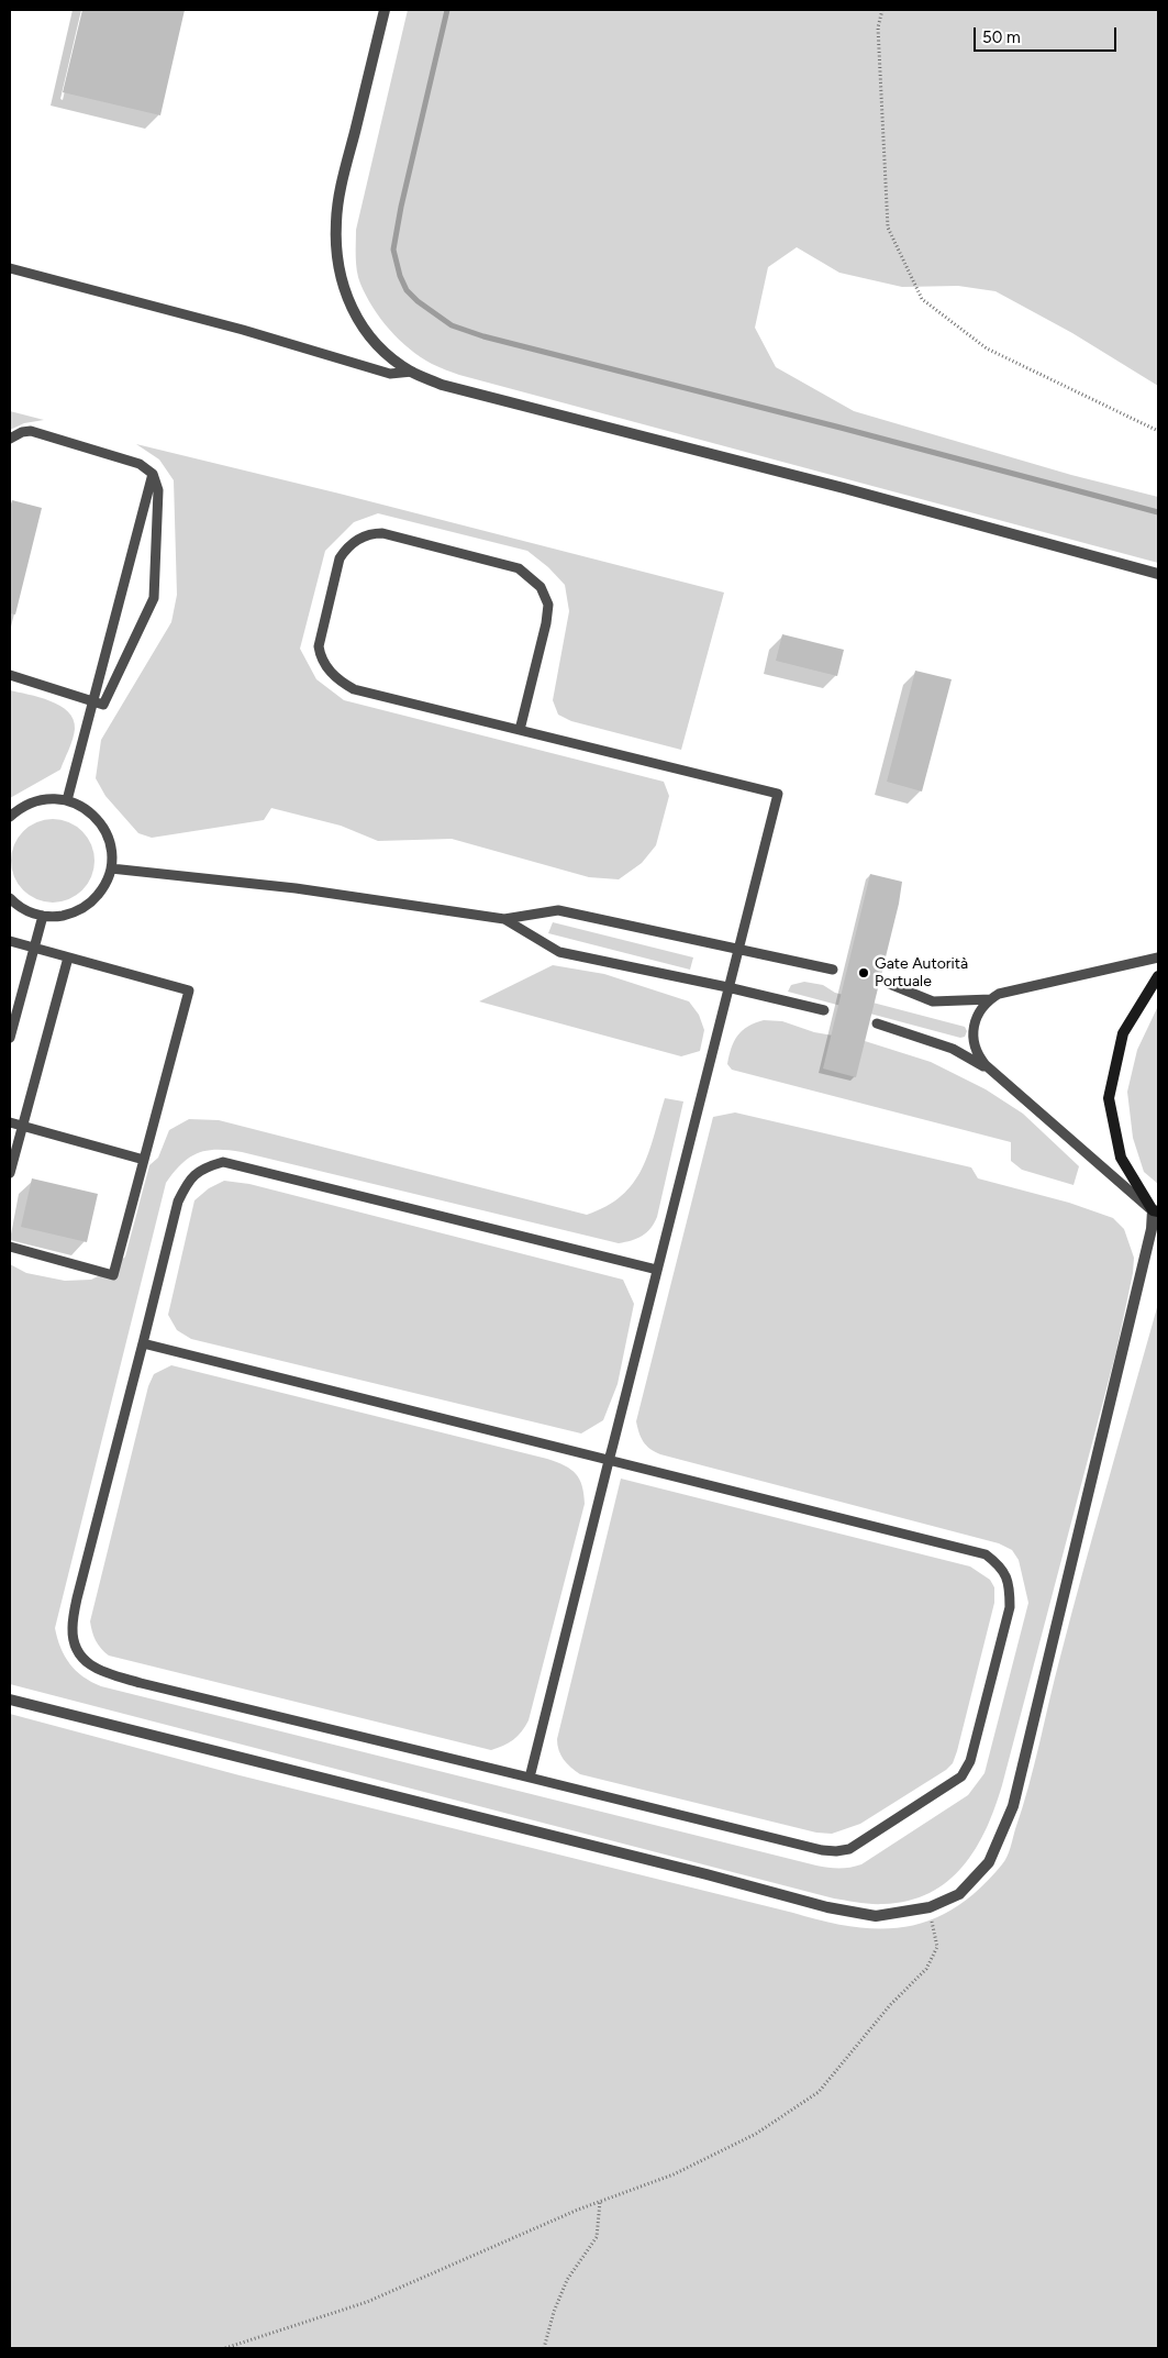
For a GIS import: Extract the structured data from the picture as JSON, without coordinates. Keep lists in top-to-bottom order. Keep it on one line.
{"places":["Gate Autorità Portuale"],"scale_bar":"50 m"}
